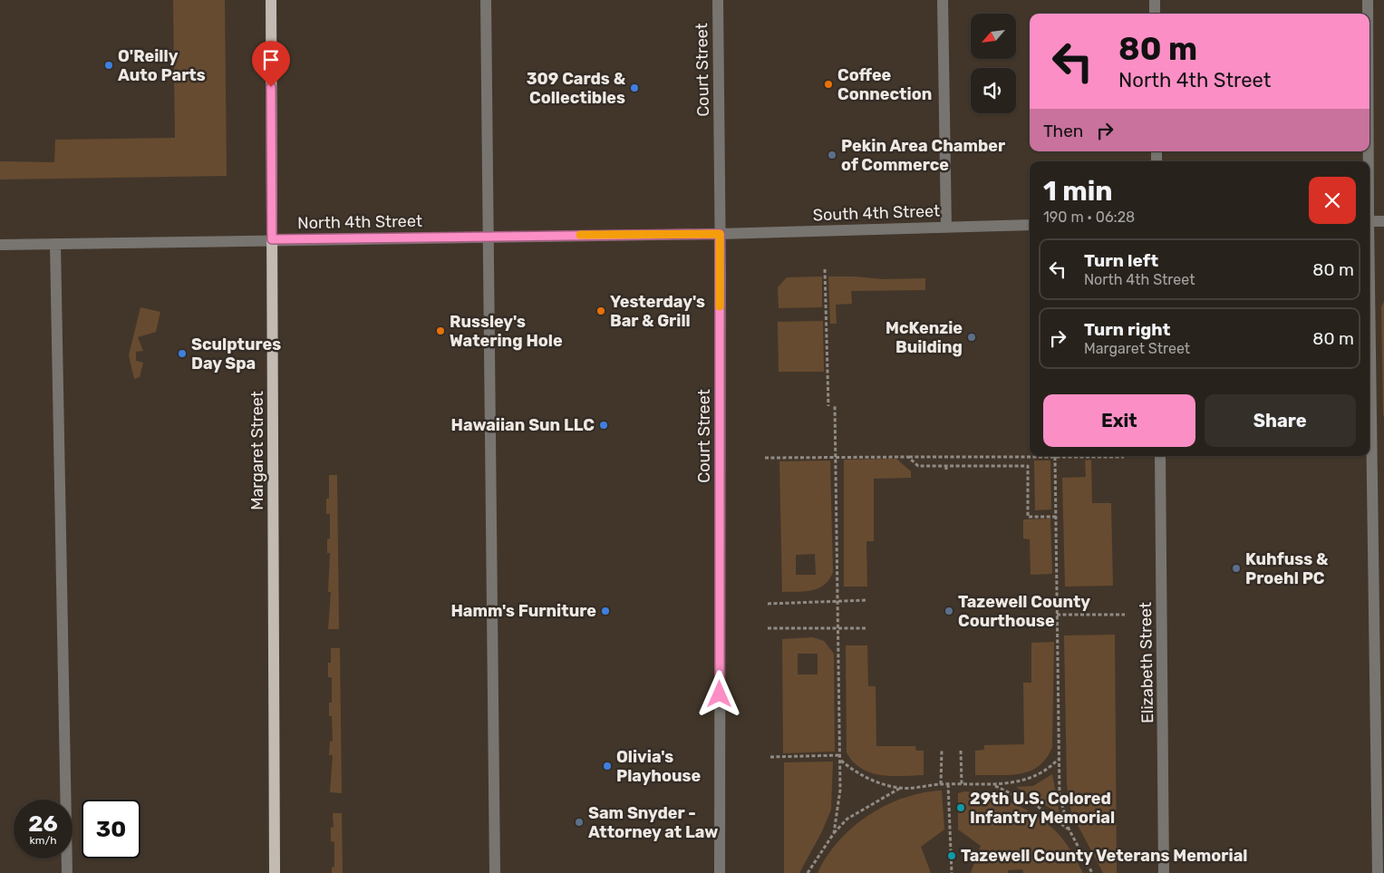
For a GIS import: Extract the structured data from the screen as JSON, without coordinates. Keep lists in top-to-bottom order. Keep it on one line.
{"streets":{"main road":["Margaret Street"],"street":["Court Street","South 4th Street","North 4th Street","Elizabeth Street"]},"crossings":[["Court Street","South 4th Street"],["Court Street","North 4th Street"],["South 4th Street","North 4th Street"],["North 4th Street","Margaret Street"]],"places":["O'Reilly Auto Parts","Coffee Connection","309 Cards & Collectibles","Pekin Area Chamber of Commerce","Yesterday's Bar & Grill","Russley's Watering Hole","McKenzie Building","Sculptures Day Spa","Hawaiian Sun LLC","Kuhfuss & Proehl PC","Hamm's Furniture","Tazewell County Courthouse","Olivia's Playhouse","29th U.S. Colored Infantry Memorial","Sam Snyder - Attorney at Law","Tazewell County Veterans Memorial"],"north":"bottom left","page":{"turn":["80 m","North 4th Street"],"then":"Then","heading":["1 min","190 m · 06:28"],"list":[{"name":"Turn left","note":"North 4th Street","value":"80 m"},{"name":"Turn right","note":"Margaret Street","value":"80 m"}],"buttons":["Exit","Share"],"speed":"26 km/h","limit":"30"}}
